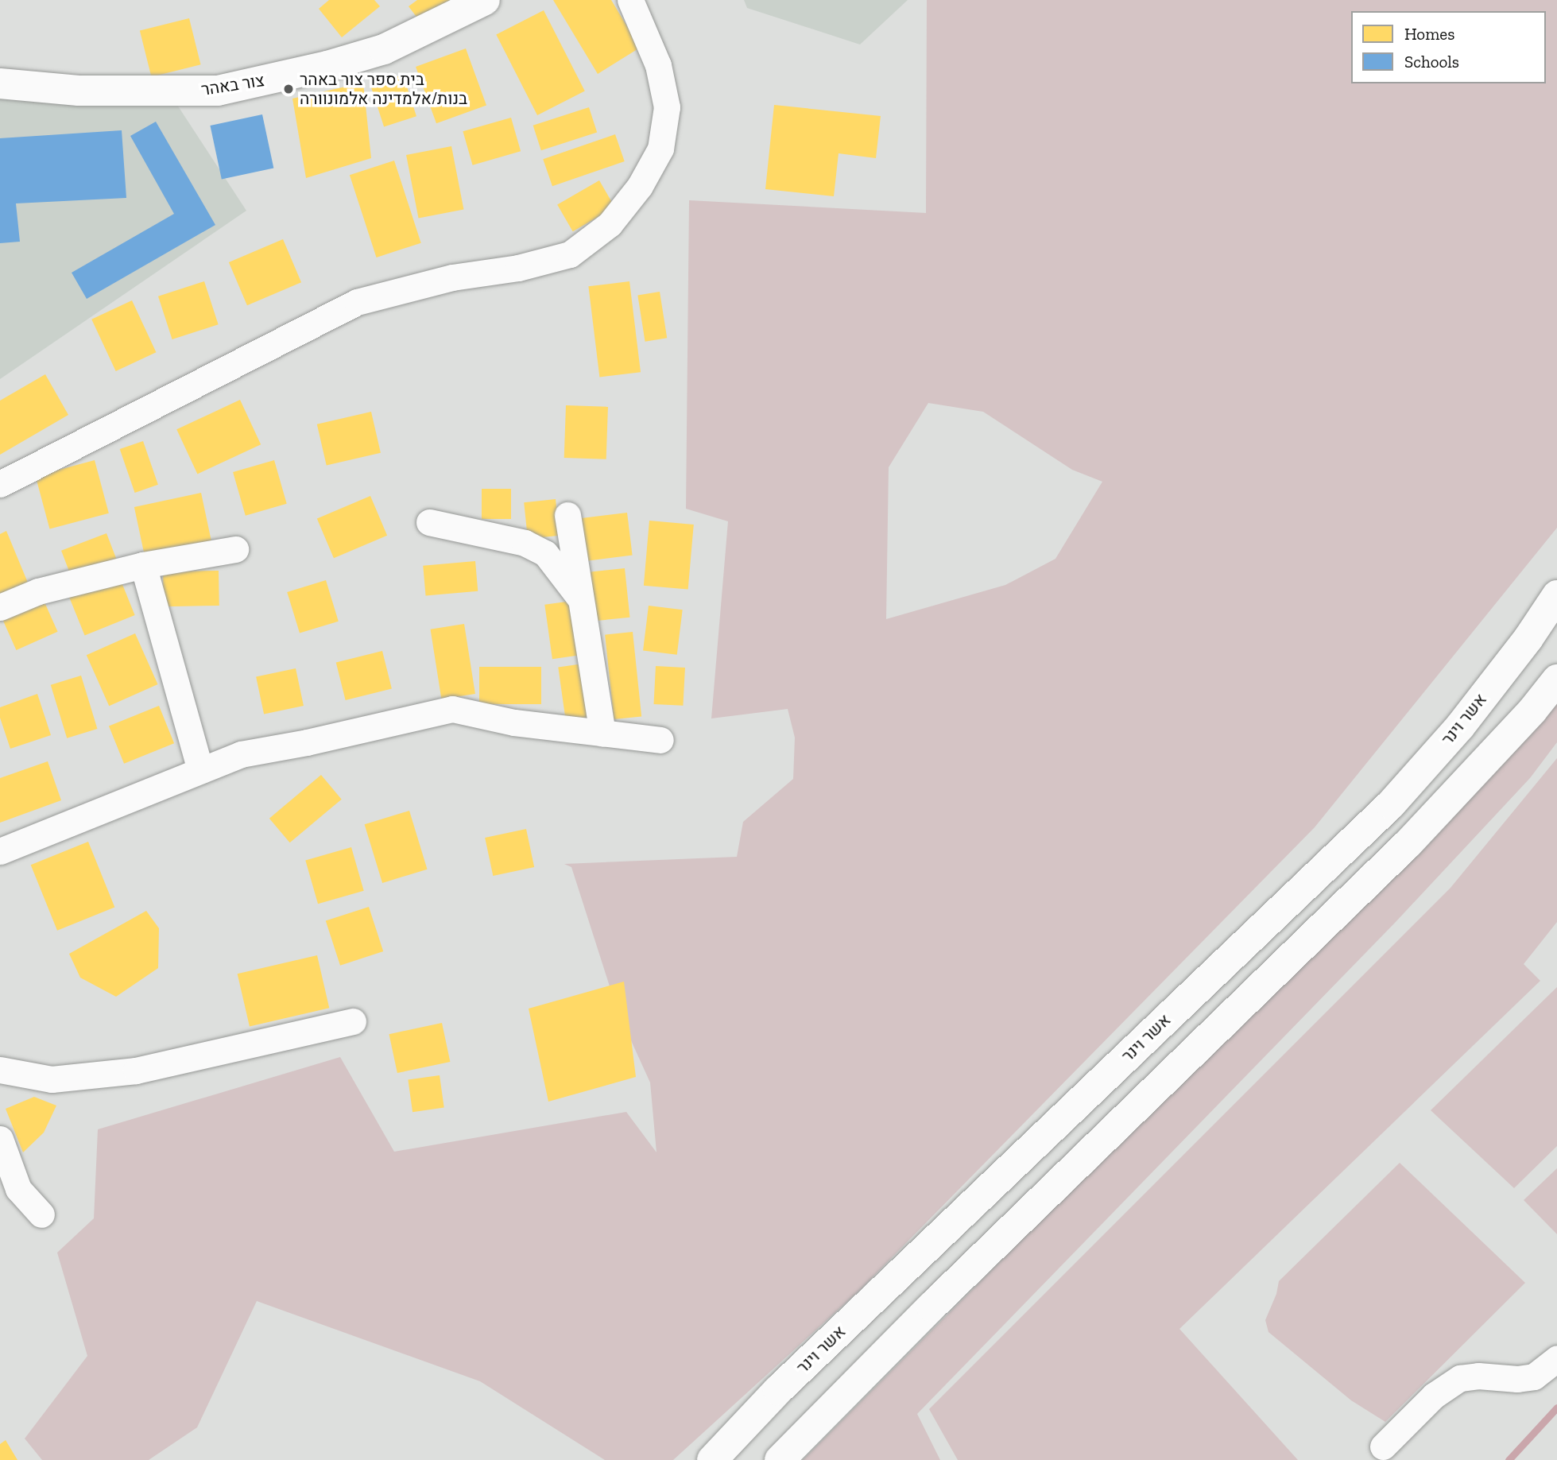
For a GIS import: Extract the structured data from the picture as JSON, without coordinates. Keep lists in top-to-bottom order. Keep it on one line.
{"streets":{"main road":["צור באהר","אשר וינר"]},"places":["בית ספר צור באהר בנות/אלמדינה אלמונוורה"],"legend":["Homes","Schools"]}
